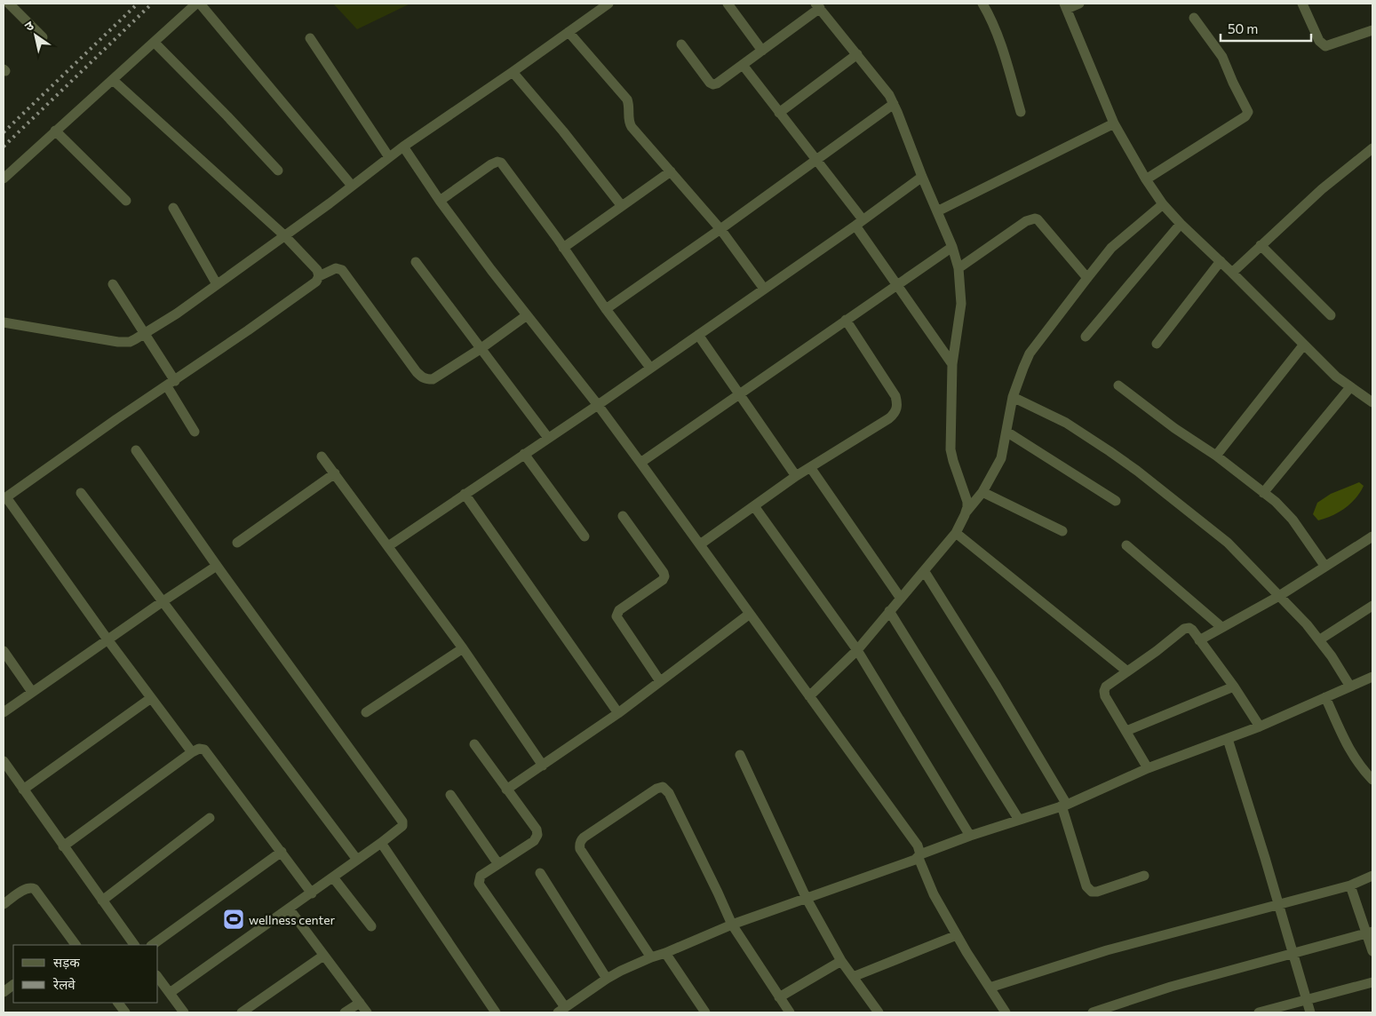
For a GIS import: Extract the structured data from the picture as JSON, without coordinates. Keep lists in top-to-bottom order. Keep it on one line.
{"places":{"sports":["wellness center"]},"legend":["सड़क","रेलवे"],"scale_bar":"50 m","north":"top left"}
